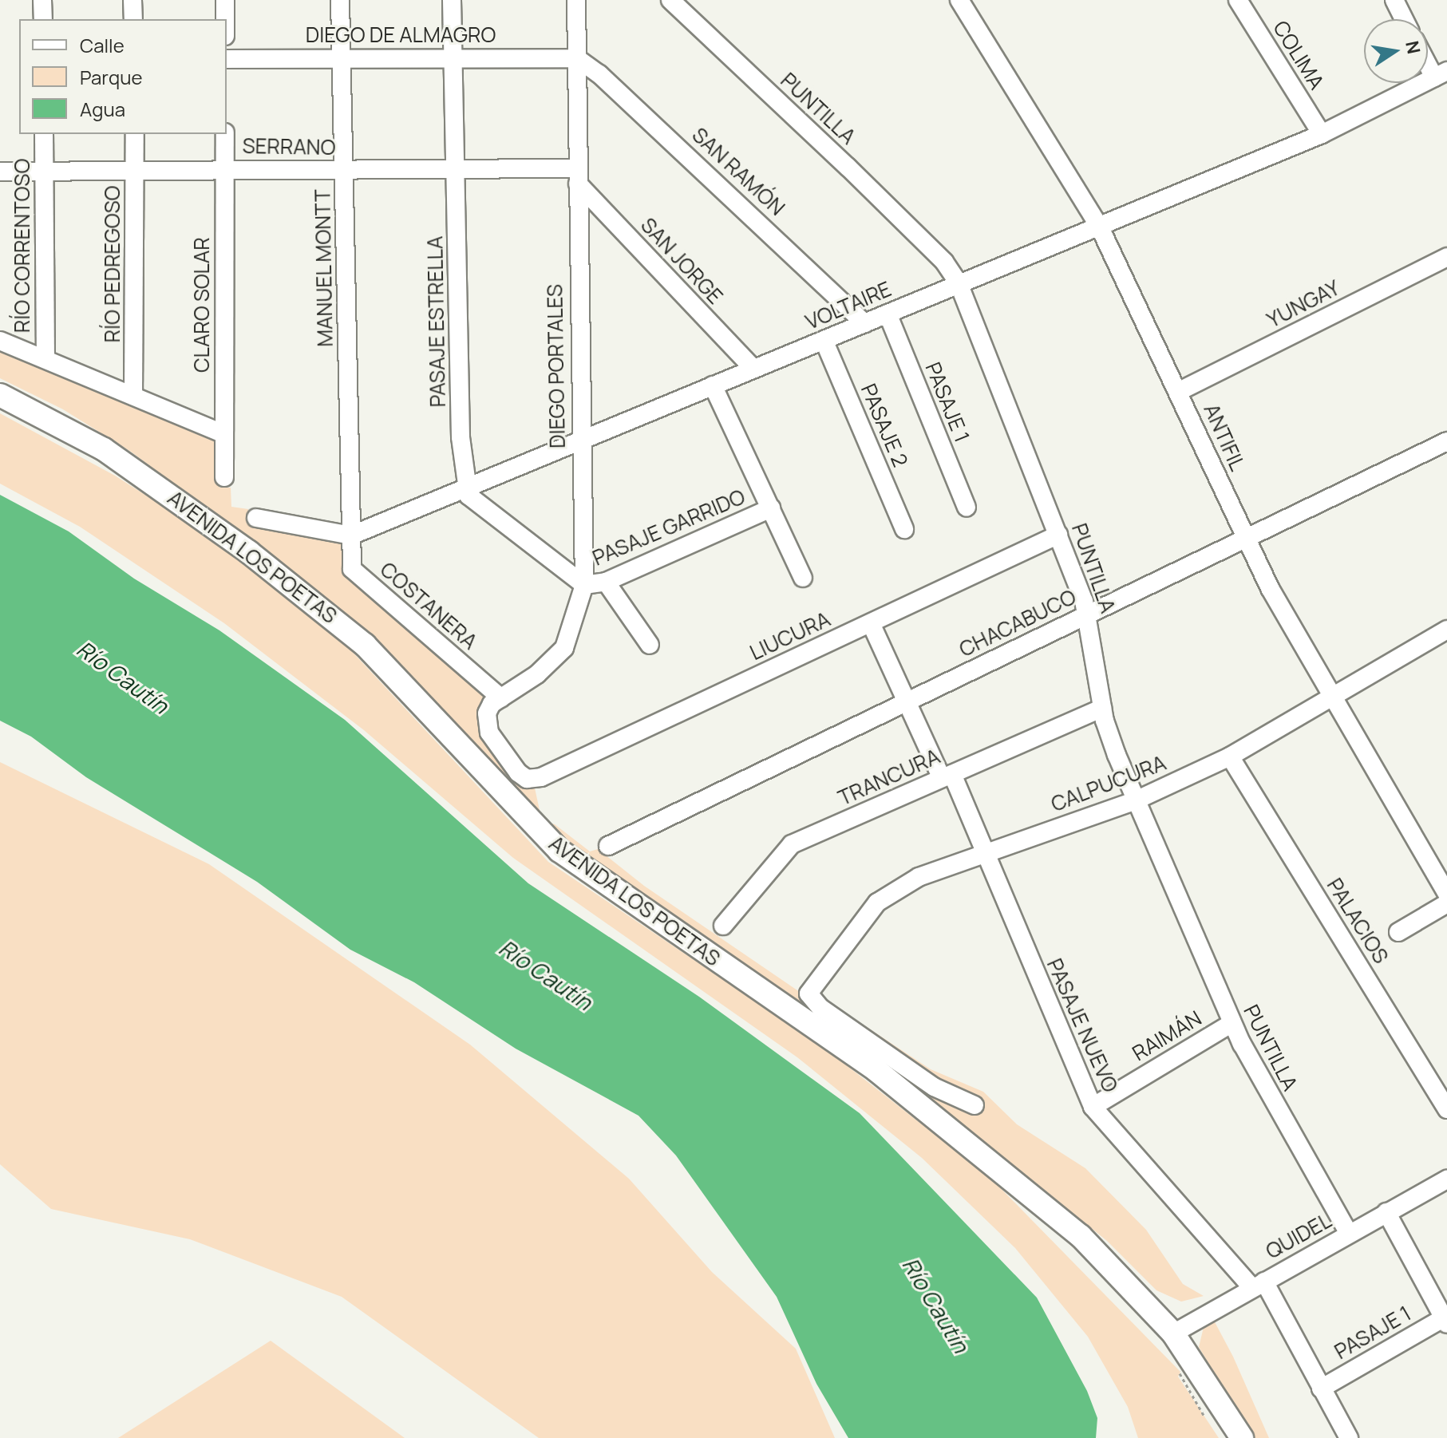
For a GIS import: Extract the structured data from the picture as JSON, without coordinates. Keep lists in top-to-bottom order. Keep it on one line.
{"streets":{"main road":["AVENIDA LOS POETAS"],"street":["DIEGO DE ALMAGRO","COLIMA","PUNTILLA","SERRANO","SAN RAMÓN","RÍO CORRENTOSO","SAN JORGE","RÍO PEDREGOSO","MANUEL MONTT","YUNGAY","CLARO SOLAR","VOLTAIRE","PASAJE ESTRELLA","DIEGO PORTALES","PASAJE 1","PASAJE 2","ANTIFIL","PASAJE GARRIDO","COSTANERA","CHACABUCO","LIUCURA","TRANCURA","CALPUCURA","PALACIOS","PASAJE NUEVO","RAIMÁN","QUIDEL"]},"crossings":[["DIEGO DE ALMAGRO","SAN RAMÓN"],["DIEGO DE ALMAGRO","MANUEL MONTT"],["DIEGO DE ALMAGRO","PASAJE ESTRELLA"],["DIEGO DE ALMAGRO","DIEGO PORTALES"],["COLIMA","VOLTAIRE"],["PUNTILLA","VOLTAIRE"],["PUNTILLA","CHACABUCO"],["PUNTILLA","LIUCURA"],["PUNTILLA","TRANCURA"],["PUNTILLA","CALPUCURA"],["PUNTILLA","RAIMÁN"],["PUNTILLA","QUIDEL"],["SERRANO","RÍO CORRENTOSO"],["SERRANO","SAN JORGE"],["SERRANO","RÍO PEDREGOSO"],["SERRANO","MANUEL MONTT"],["SERRANO","CLARO SOLAR"],["SERRANO","PASAJE ESTRELLA"],["SERRANO","DIEGO PORTALES"],["SAN RAMÓN","VOLTAIRE"],["SAN RAMÓN","DIEGO PORTALES"],["SAN JORGE","VOLTAIRE"],["SAN JORGE","DIEGO PORTALES"],["MANUEL MONTT","VOLTAIRE"],["MANUEL MONTT","COSTANERA"],["YUNGAY","ANTIFIL"],["VOLTAIRE","PASAJE ESTRELLA"],["VOLTAIRE","DIEGO PORTALES"],["VOLTAIRE","PASAJE 1"],["VOLTAIRE","PASAJE 2"],["VOLTAIRE","ANTIFIL"],["VOLTAIRE","COSTANERA"],["DIEGO PORTALES","PASAJE GARRIDO"],["DIEGO PORTALES","COSTANERA"],["DIEGO PORTALES","LIUCURA"],["PASAJE 1","PASAJE NUEVO"],["ANTIFIL","CHACABUCO"],["ANTIFIL","CALPUCURA"],["AVENIDA LOS POETAS","QUIDEL"],["COSTANERA","LIUCURA"],["CHACABUCO","PASAJE NUEVO"],["LIUCURA","PASAJE NUEVO"],["TRANCURA","PASAJE NUEVO"],["CALPUCURA","PALACIOS"],["CALPUCURA","PASAJE NUEVO"],["PASAJE NUEVO","RAIMÁN"],["PASAJE NUEVO","QUIDEL"]],"water":["Río Cautín"],"legend":["Calle","Parque","Agua"],"north":"right"}
